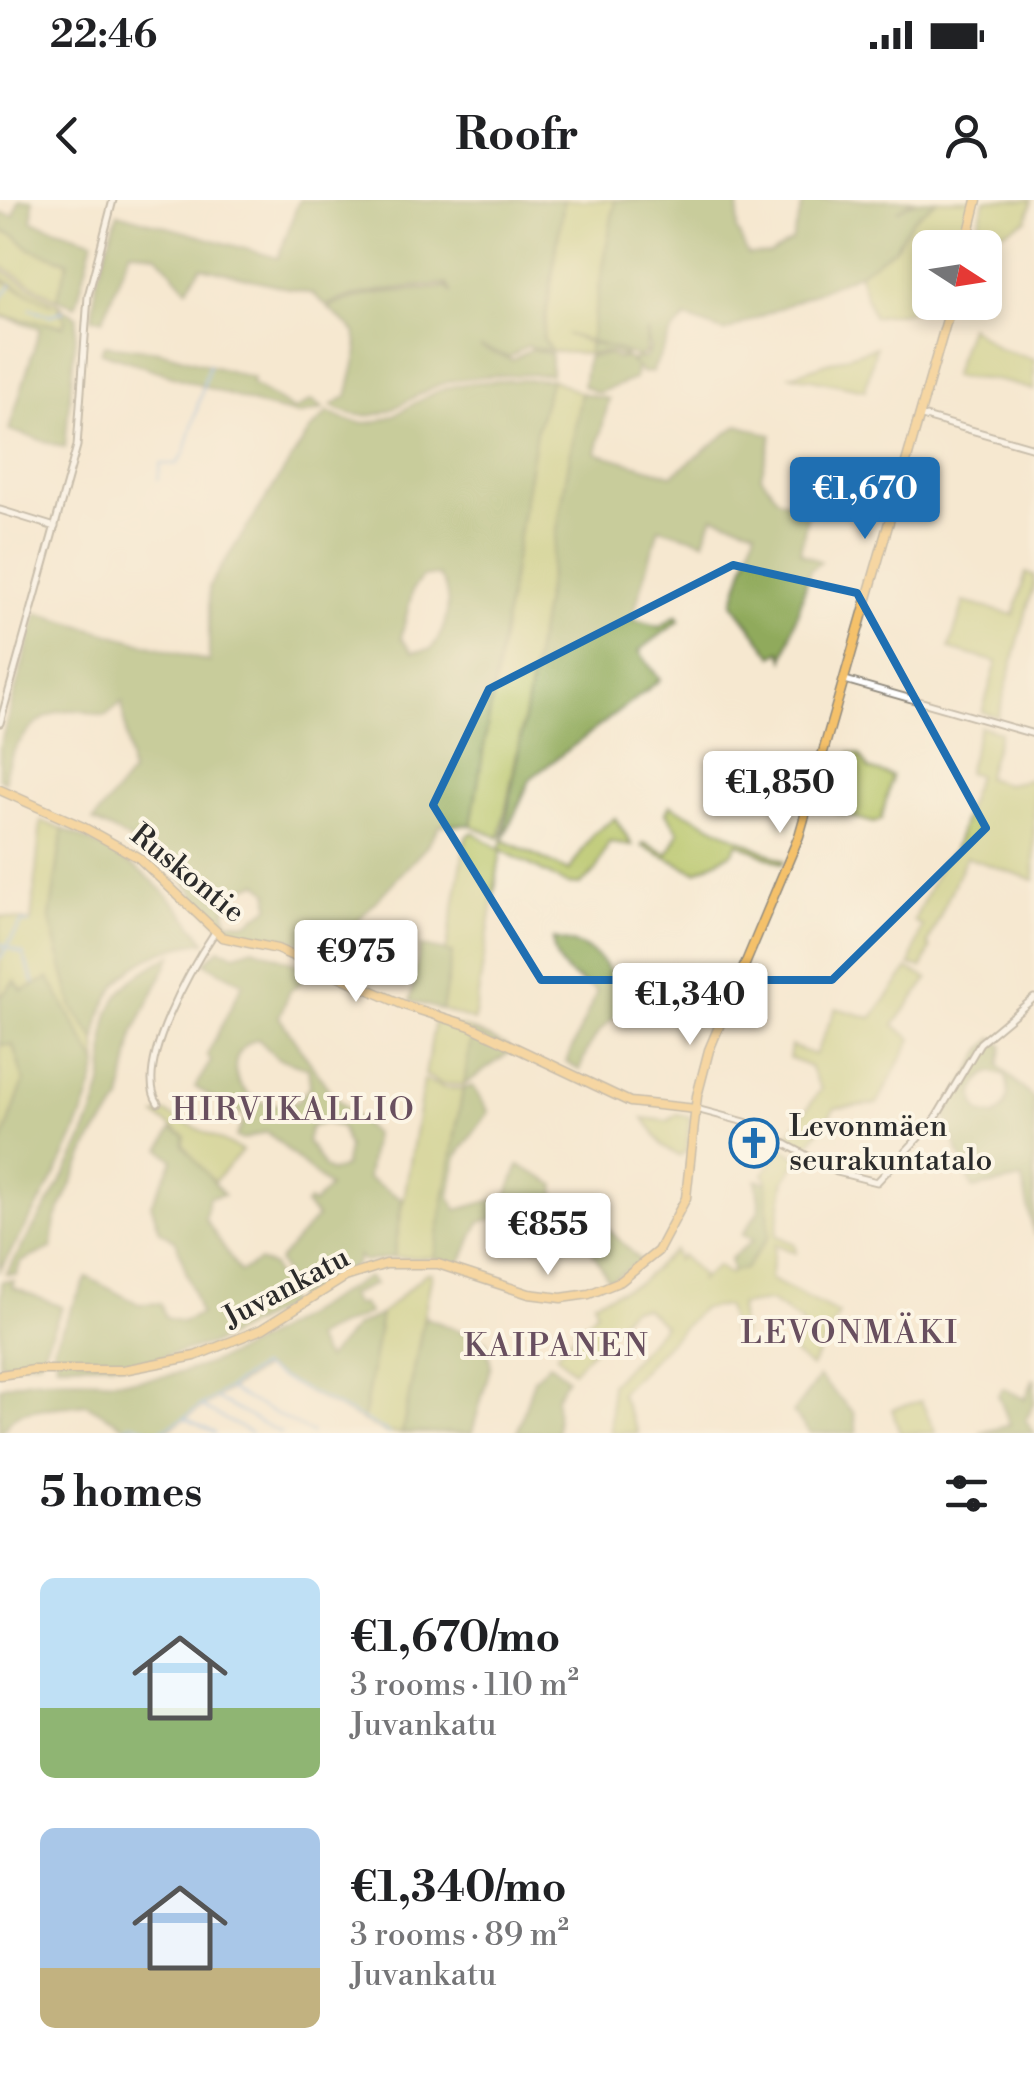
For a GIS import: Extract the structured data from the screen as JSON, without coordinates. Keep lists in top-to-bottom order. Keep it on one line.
{"streets":{"main road":["Ruskontie","Juvankatu"]},"crossings":[["Ruskontie","Juvankatu"]],"districts":["HIRVIKALLIO","LEVONMÄKI","KAIPANEN"],"places":{"church":["Levonmäen seurakuntatalo"]},"north":"right","page":{"status":"22:46","header":"Roofr","price":["€1,670","€1,850","€975","€1,340","€855"],"heading":"5 homes","list":[{"name":"€1,670/mo","note":"3 rooms · 110 m² · Juvankatu"},{"name":"€1,340/mo","note":"3 rooms · 89 m² · Juvankatu"}]}}
